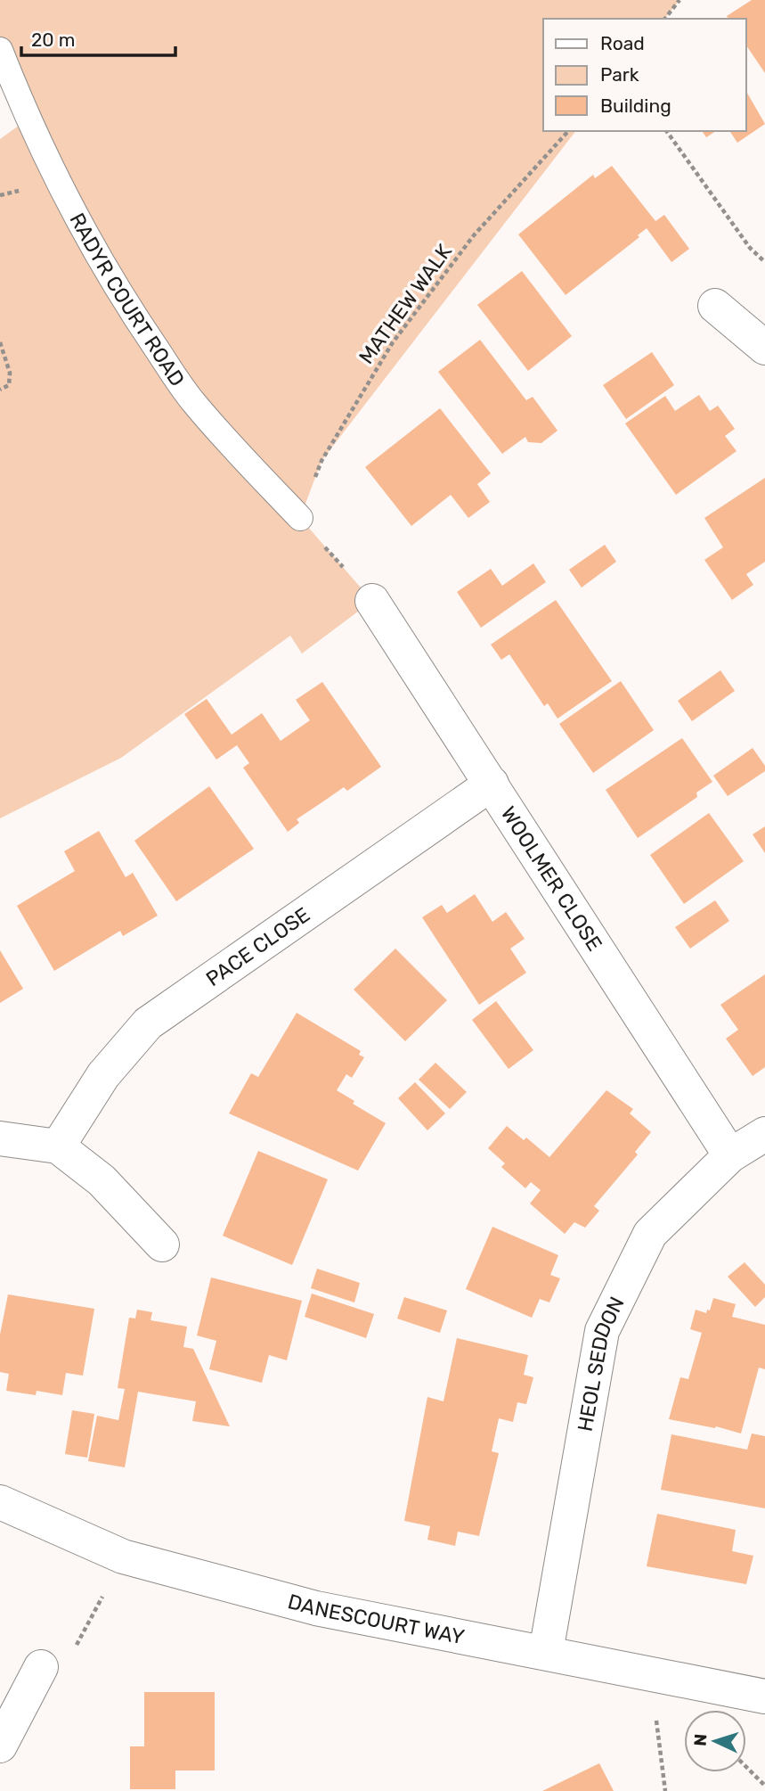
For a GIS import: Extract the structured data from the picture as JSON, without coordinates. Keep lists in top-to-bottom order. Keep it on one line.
{"streets":{"street":["WOOLMER CLOSE","PACE CLOSE","HEOL SEDDON","DANESCOURT WAY"],"lane":["RADYR COURT ROAD"],"path":["MATHEW WALK"]},"crossings":[["RADYR COURT ROAD","MATHEW WALK"],["WOOLMER CLOSE","PACE CLOSE"],["WOOLMER CLOSE","HEOL SEDDON"],["HEOL SEDDON","DANESCOURT WAY"]],"legend":["Road","Park","Building"],"scale_bar":"20 m","north":"left"}
